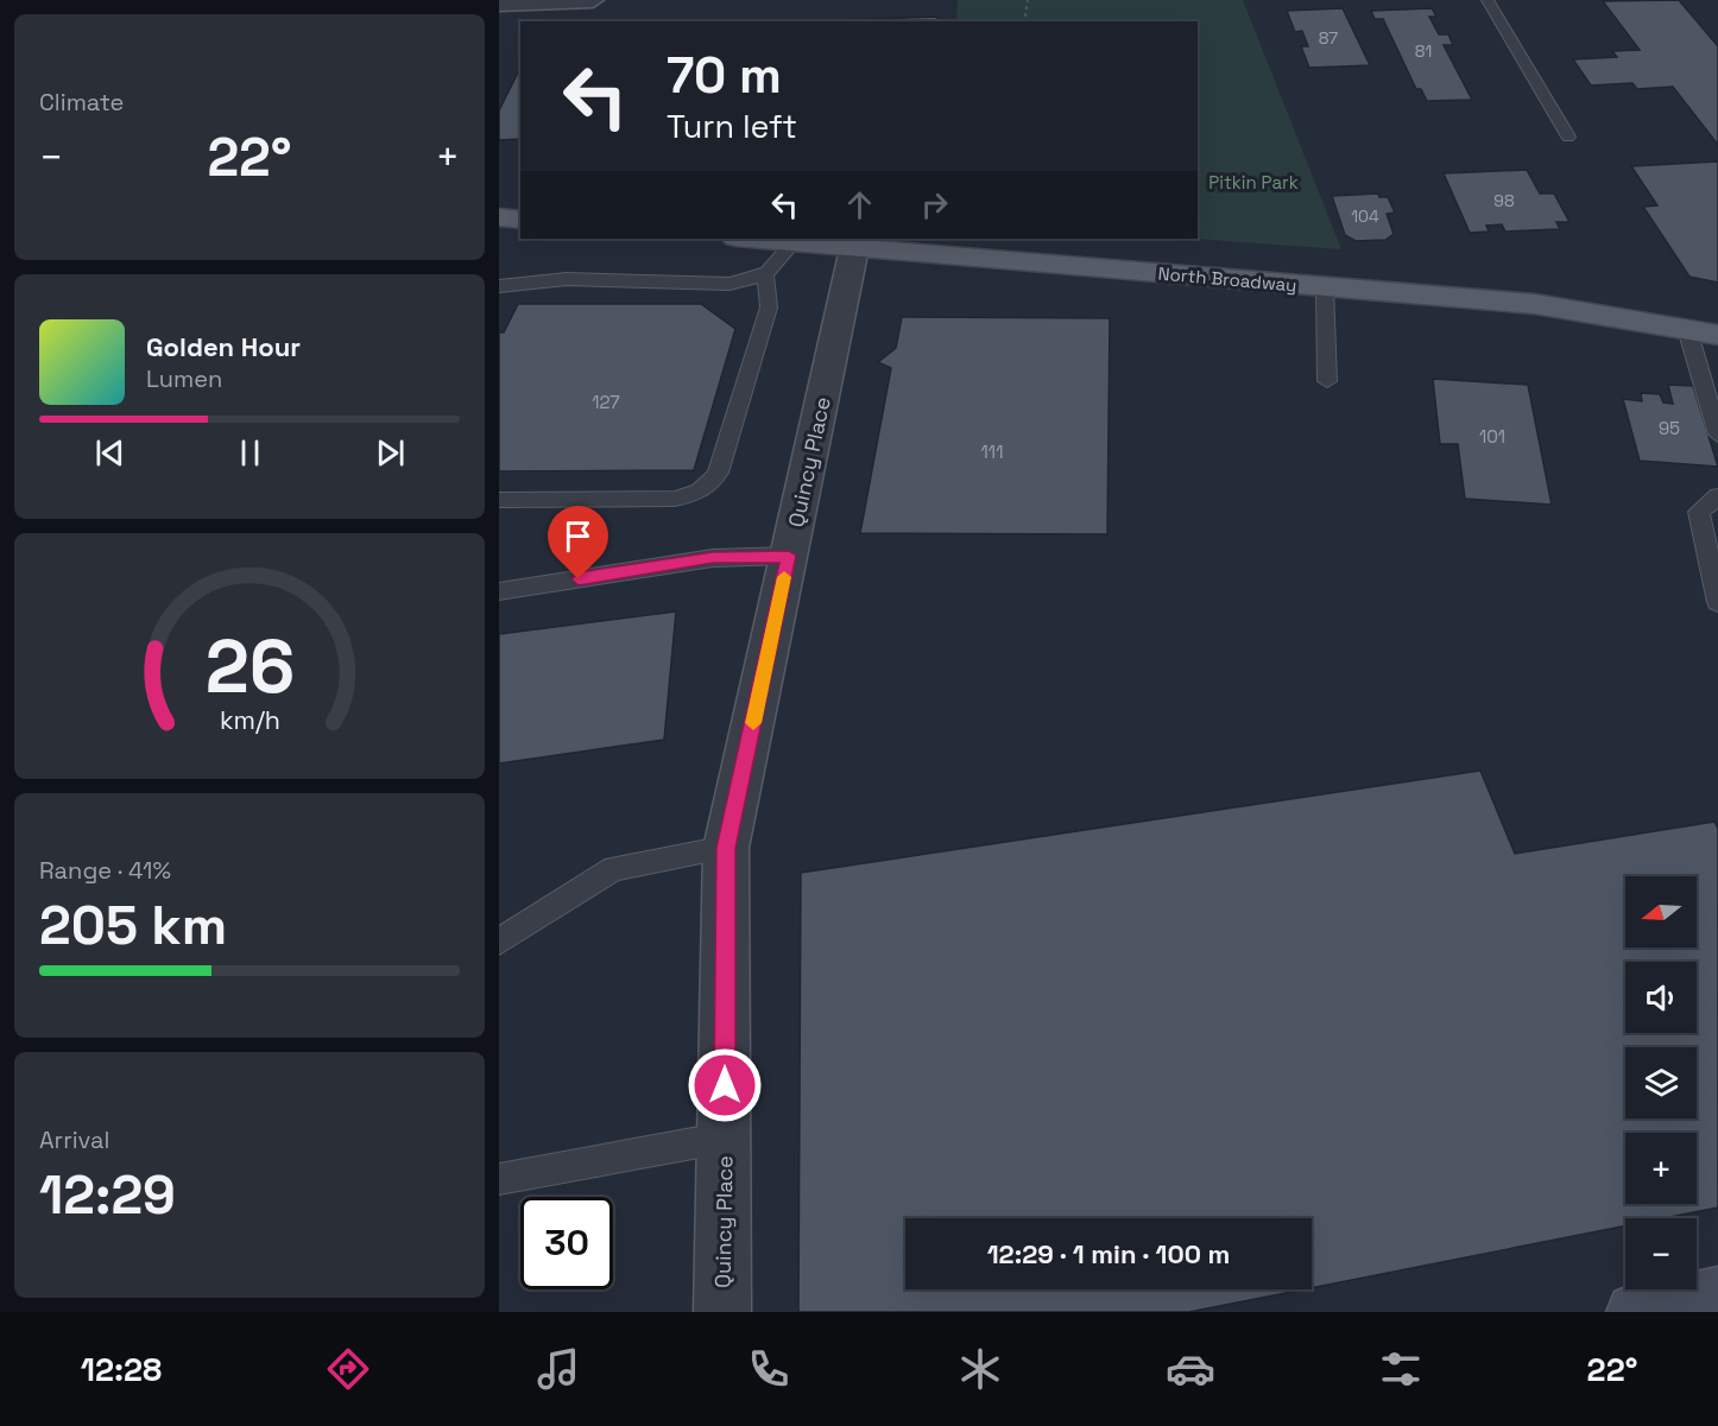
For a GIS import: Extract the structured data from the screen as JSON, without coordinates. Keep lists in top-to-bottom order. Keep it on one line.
{"streets":{"main road":["North Broadway"],"street":["Quincy Place"]},"crossings":[["North Broadway","Quincy Place"]],"parks":["Pitkin Park"],"house_numbers":["87","81","98","104","127","95","101","111"],"north":"left","page":{"tile":["Climate",["Range · 41%","205 km"],["Arrival","12:29"]],"turn":["70 m","Turn left"],"heat":["−","22°","+"],"song":["Golden Hour","Lumen"],"map_buttons":["+","−"],"limit":"30","trip":"12:29 · 1 min · 100 m","tabs":["12:28","22°"],"gauge":["26","km/h"]}}
